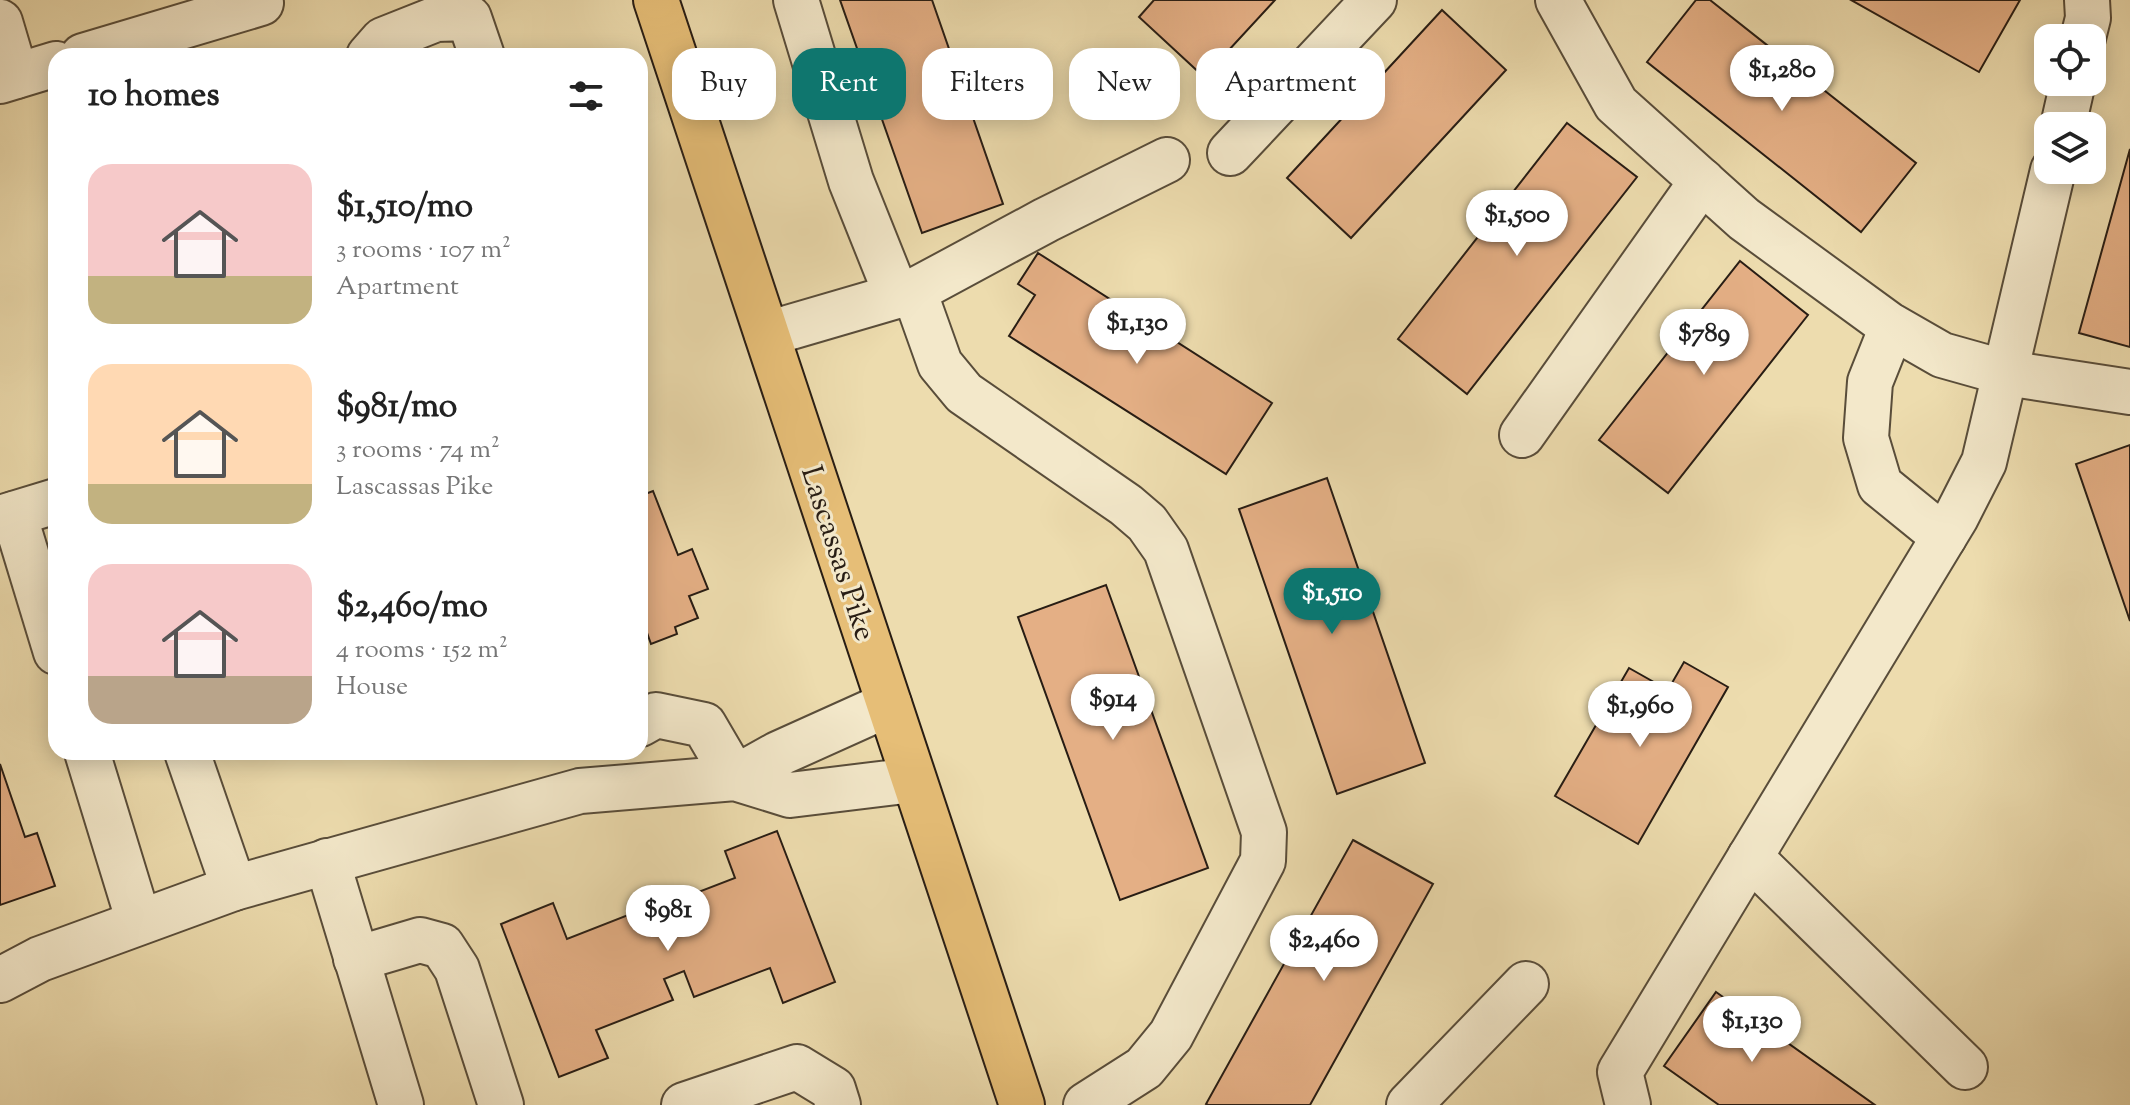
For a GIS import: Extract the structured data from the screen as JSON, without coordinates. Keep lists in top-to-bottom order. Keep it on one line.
{"streets":{"main road":["Lascassas Pike"]},"page":{"price":["$1,280","$1,500","$1,130","$789","$1,510","$914","$1,960","$981","$2,460","$1,130"],"chip":["Buy","Rent","Filters","New","Apartment"],"heading":"10 homes","list":[{"name":"$1,510/mo","note":"3 rooms · 107 m² · Apartment"},{"name":"$981/mo","note":"3 rooms · 74 m² · Lascassas Pike"},{"name":"$2,460/mo","note":"4 rooms · 152 m² · House"}]}}
